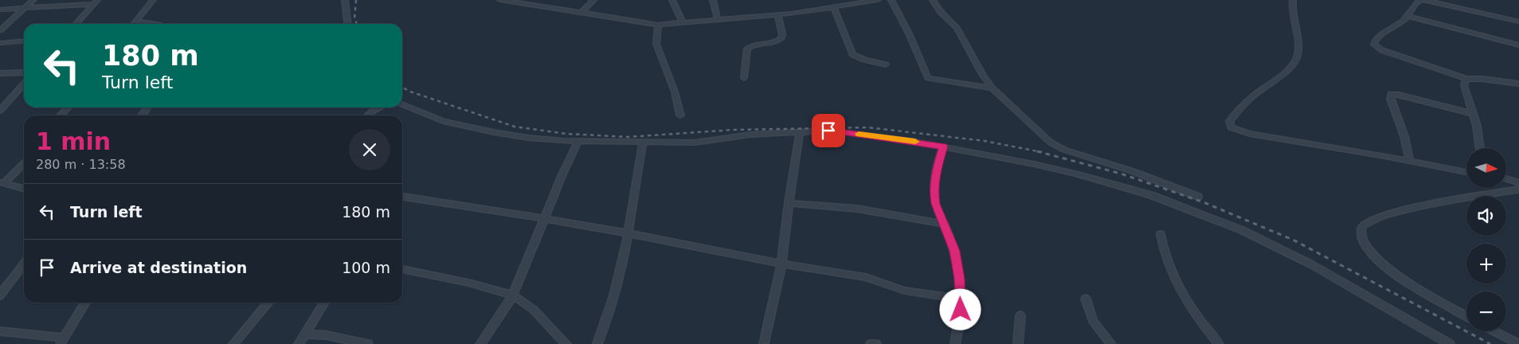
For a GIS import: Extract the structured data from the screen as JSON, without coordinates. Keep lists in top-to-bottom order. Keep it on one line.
{"north":"right","page":{"turn":["180 m","Turn left"],"heading":["1 min","280 m · 13:58"],"map_buttons":["+","−"],"list":[{"name":"Turn left","value":"180 m"},{"name":"Arrive at destination","value":"100 m"}]}}
